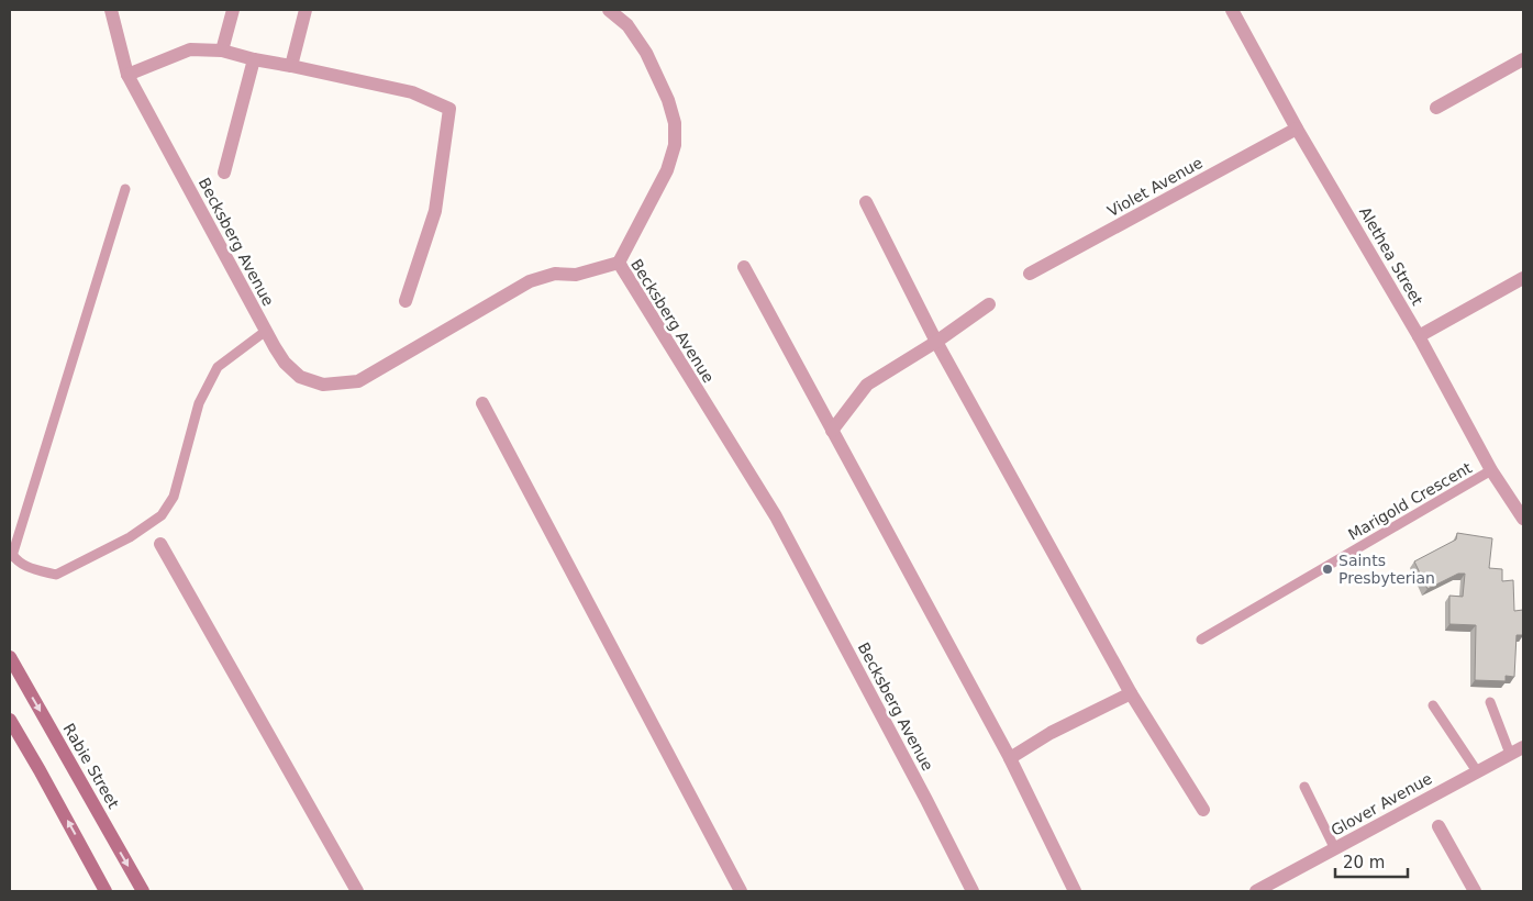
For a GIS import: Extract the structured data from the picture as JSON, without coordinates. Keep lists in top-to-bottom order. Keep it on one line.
{"streets":{"main road":["Rabie Street"],"street":["Violet Avenue","Becksberg Avenue","Alethea Street","Glover Avenue"],"lane":["Marigold Crescent"]},"crossings":[["Violet Avenue","Alethea Street"],["Alethea Street","Marigold Crescent"]],"places":["Saints Presbyterian"],"scale_bar":"20 m"}
